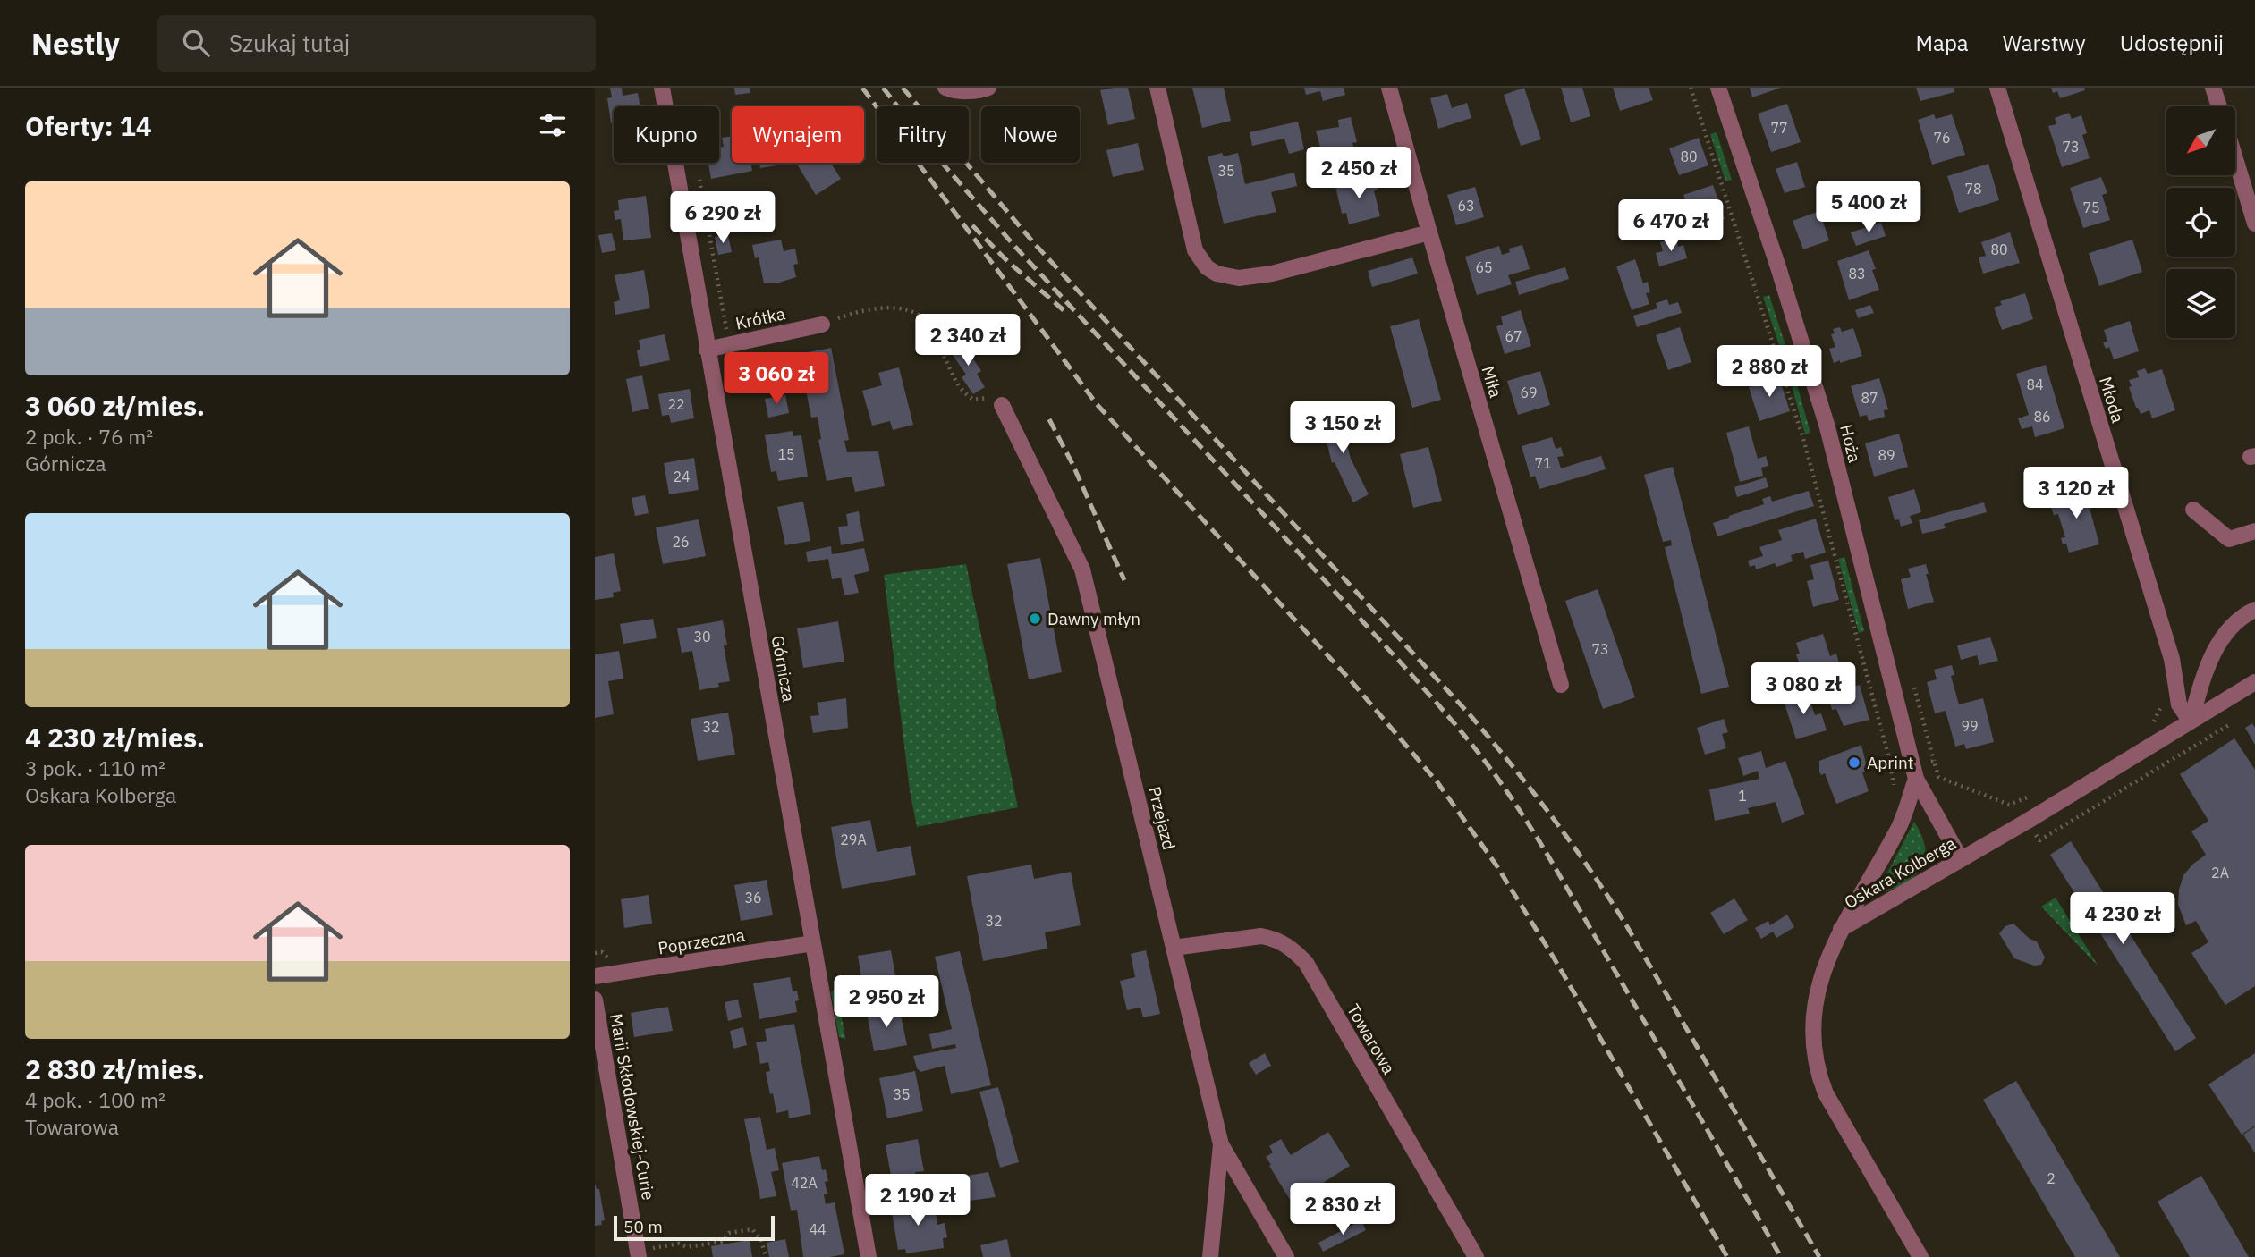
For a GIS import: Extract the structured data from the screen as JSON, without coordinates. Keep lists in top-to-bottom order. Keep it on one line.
{"streets":{"street":["Krótka","Miła","Młoda","Hoża","Górnicza","Przejazd","Oskara Kolberga","Poprzeczna","Towarowa","Marii Skłodowskiej-Curie"]},"crossings":[["Krótka","Górnicza"],["Młoda","Oskara Kolberga"],["Hoża","Oskara Kolberga"],["Górnicza","Poprzeczna"],["Przejazd","Towarowa"]],"places":["Dawny młyn","Aprint"],"house_numbers":["77","76","73","80","35","78","63","75","80","65","83","67","84","69","87","22","86","15","89","71","24","26","30","73","99","32","1","29A","2A","36","32","35","2","42A","44"],"scale_bar":"50 m","north":"bottom left","page":{"header":"Nestly","search":"Szukaj tutaj","nav":["Mapa","Warstwy","Udostępnij"],"heading":"Oferty: 14","chip":["Kupno","Wynajem","Filtry","Nowe"],"price":["2 450 zł","5 400 zł","6 290 zł","6 470 zł","2 340 zł","2 880 zł","3 060 zł","3 150 zł","3 120 zł","3 080 zł","4 230 zł","2 950 zł","2 190 zł","2 830 zł"],"list":[{"name":"3 060 zł/mies.","note":"2 pok. · 76 m² · Górnicza"},{"name":"4 230 zł/mies.","note":"3 pok. · 110 m² · Oskara Kolberga"},{"name":"2 830 zł/mies.","note":"4 pok. · 100 m² · Towarowa"}],"scale":"50 m"}}
